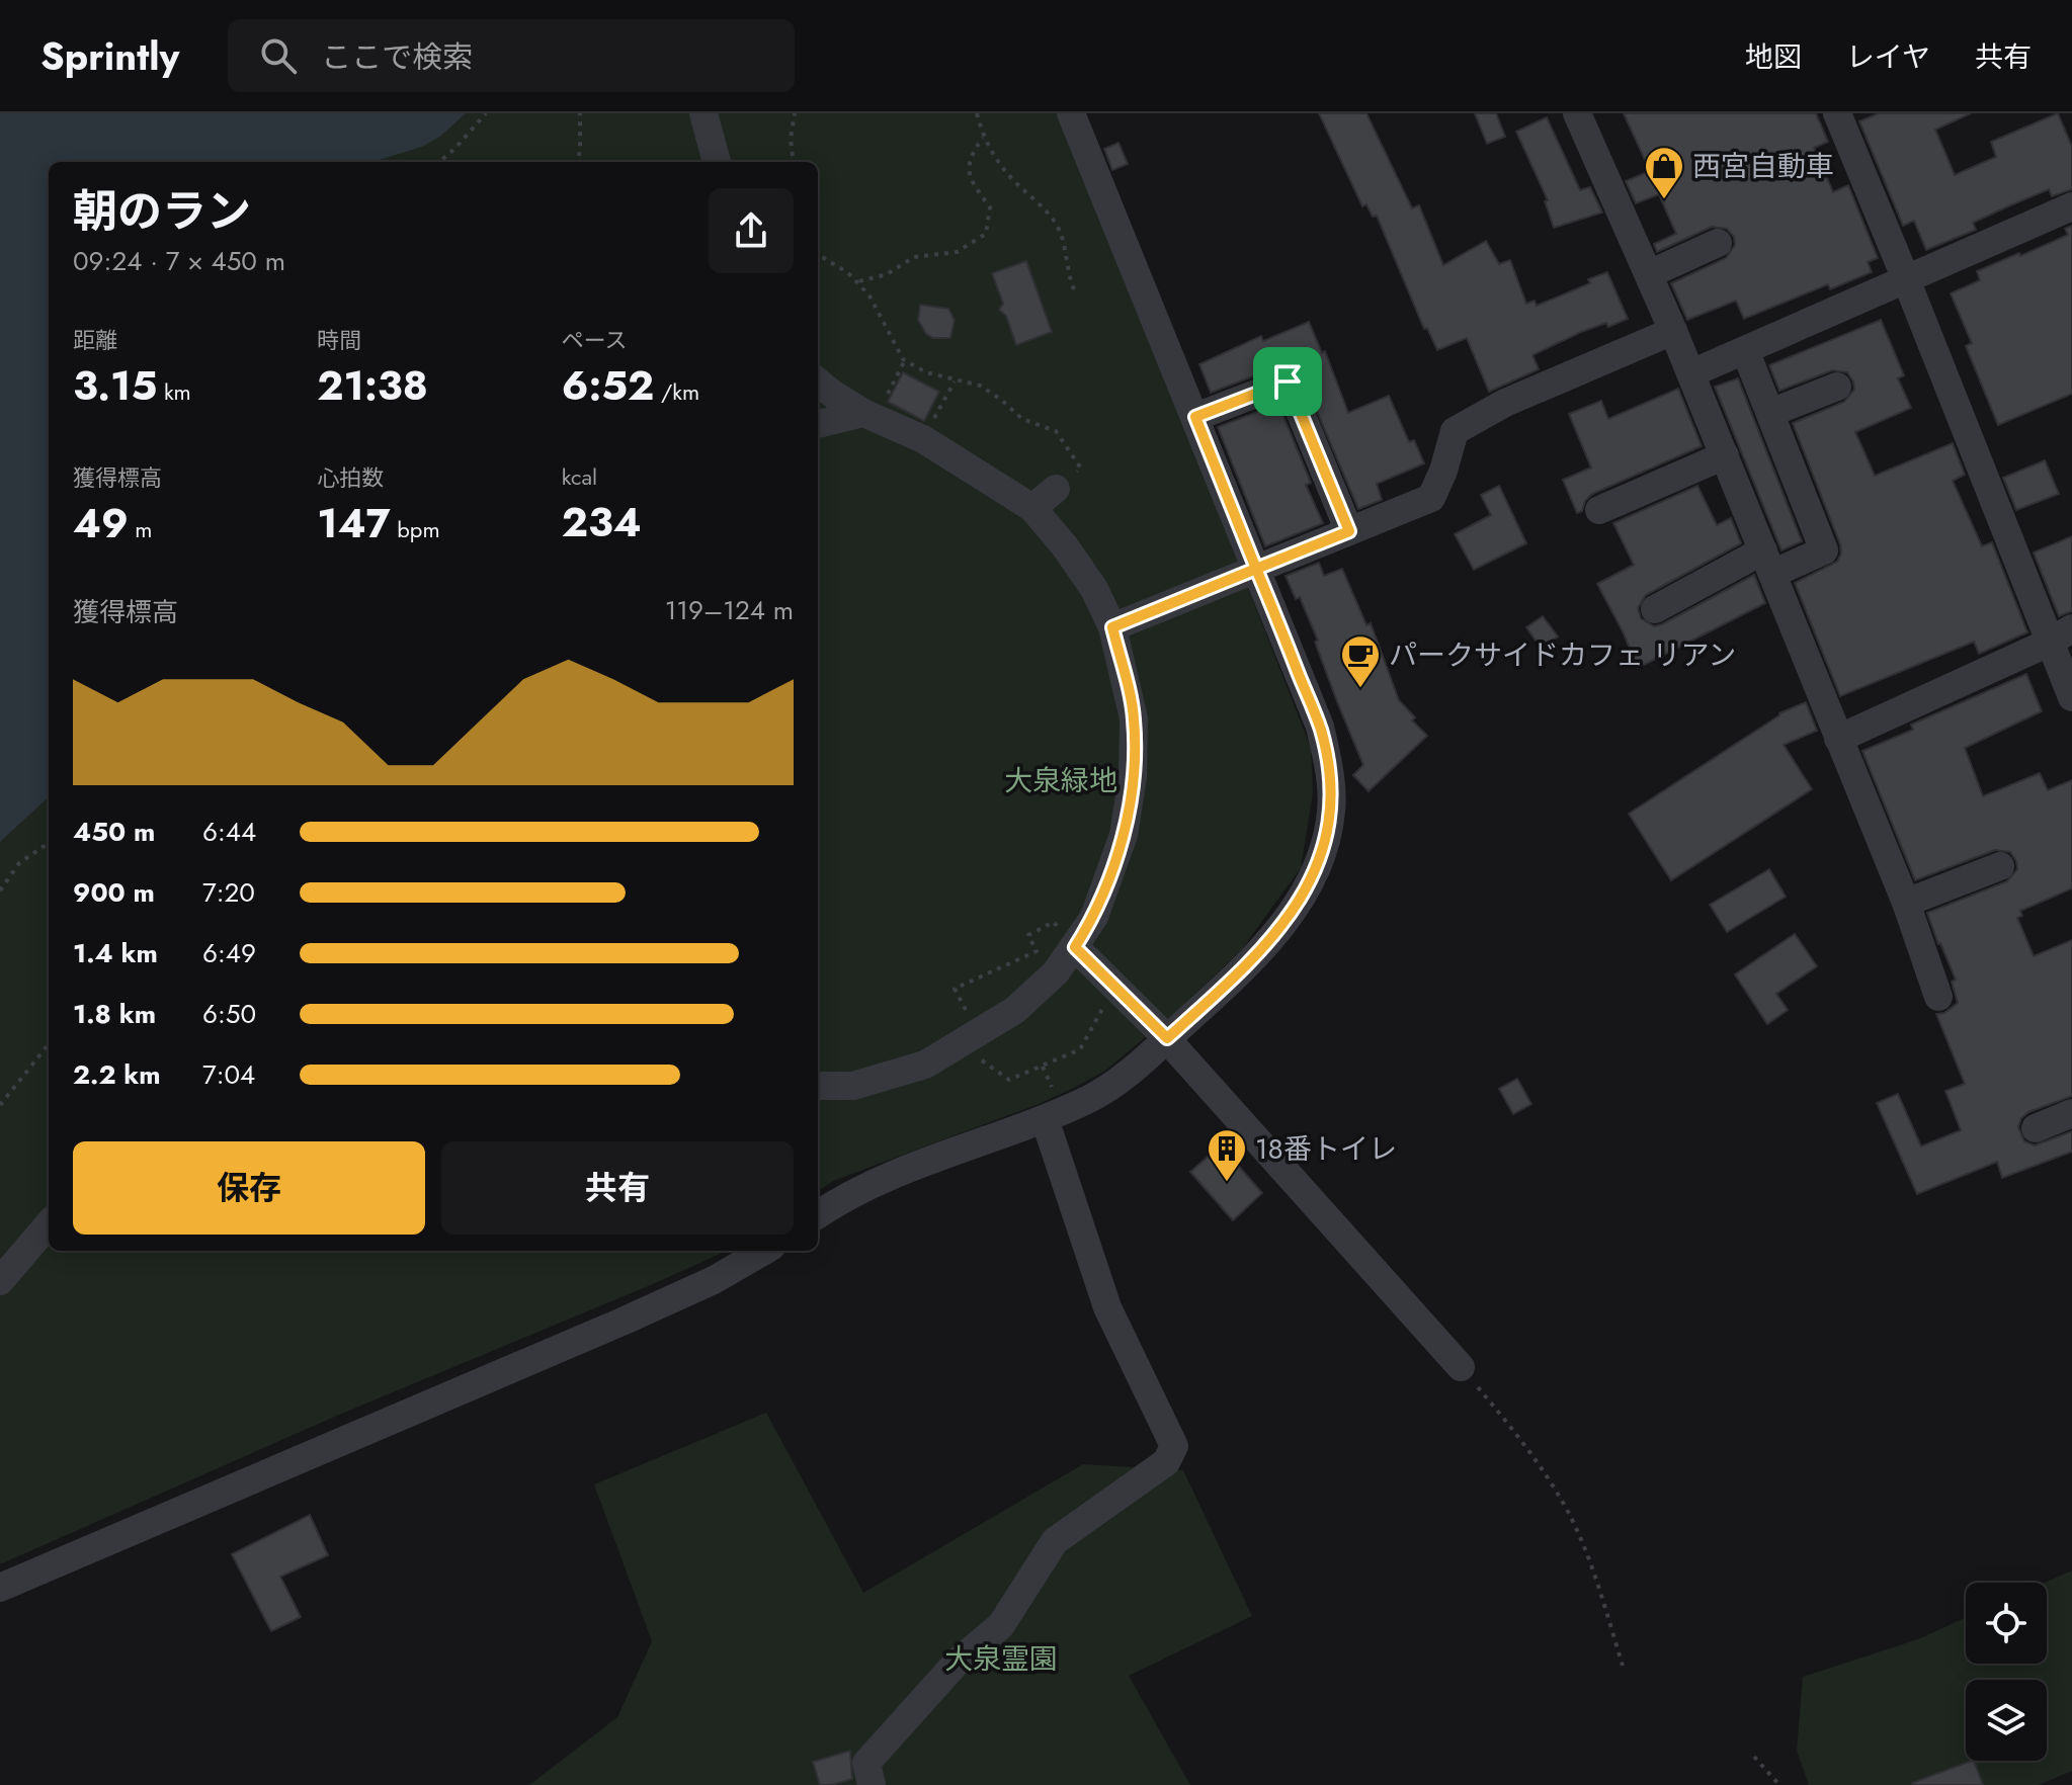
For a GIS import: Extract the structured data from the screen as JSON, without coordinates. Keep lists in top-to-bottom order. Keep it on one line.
{"parks":["大泉緑地","大泉霊園"],"places":{"shop":["西宮自動車"],"cafe":["パークサイドカフェ リアン"],"building":["18番トイレ"]},"page":{"header":"Sprintly","search":"ここで検索","nav":["地図","レイヤ","共有"],"heading":["朝のラン","09:24 · 7 × 450 m"],"stats":[["距離","3.15 km"],["時間","21:38"],["ペース","6:52 /km"],["獲得標高","49 m"],["心拍数","147 bpm"],["kcal","234"]],"chart":["獲得標高","119–124 m"],"list":[{"name":"450 m","note":"6:44"},{"name":"900 m","note":"7:20"},{"name":"1.4 km","note":"6:49"},{"name":"1.8 km","note":"6:50"},{"name":"2.2 km","note":"7:04"}],"buttons":["保存","共有"]}}
